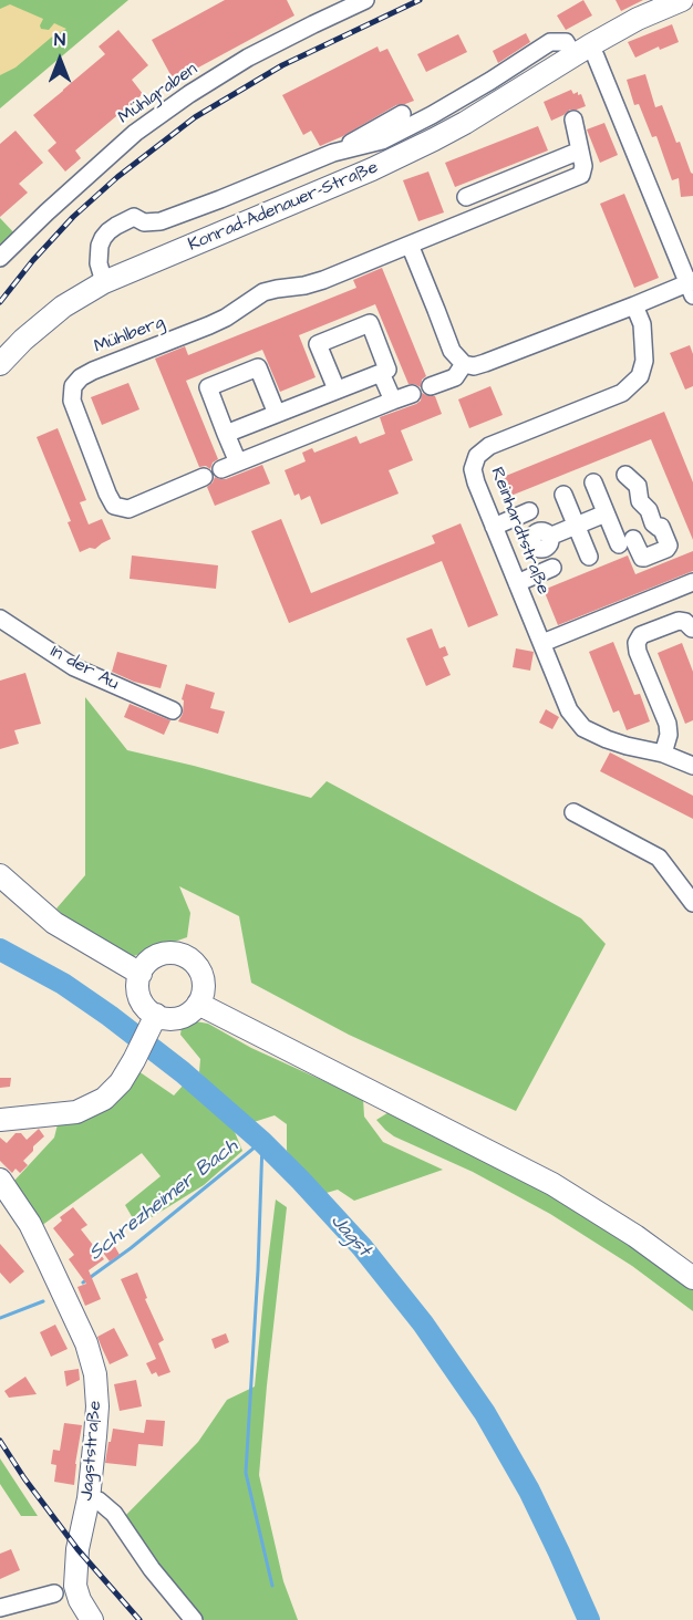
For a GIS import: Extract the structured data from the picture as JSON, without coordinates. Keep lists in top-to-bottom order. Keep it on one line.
{"streets":{"main road":["Konrad-Adenauer-Straße","Jagststraße"],"street":["Mühlgraben","Mühlberg","Reinhardtstraße","In der Au"]},"water":["Schrezheimer Bach","Jagst"],"north":"top"}
